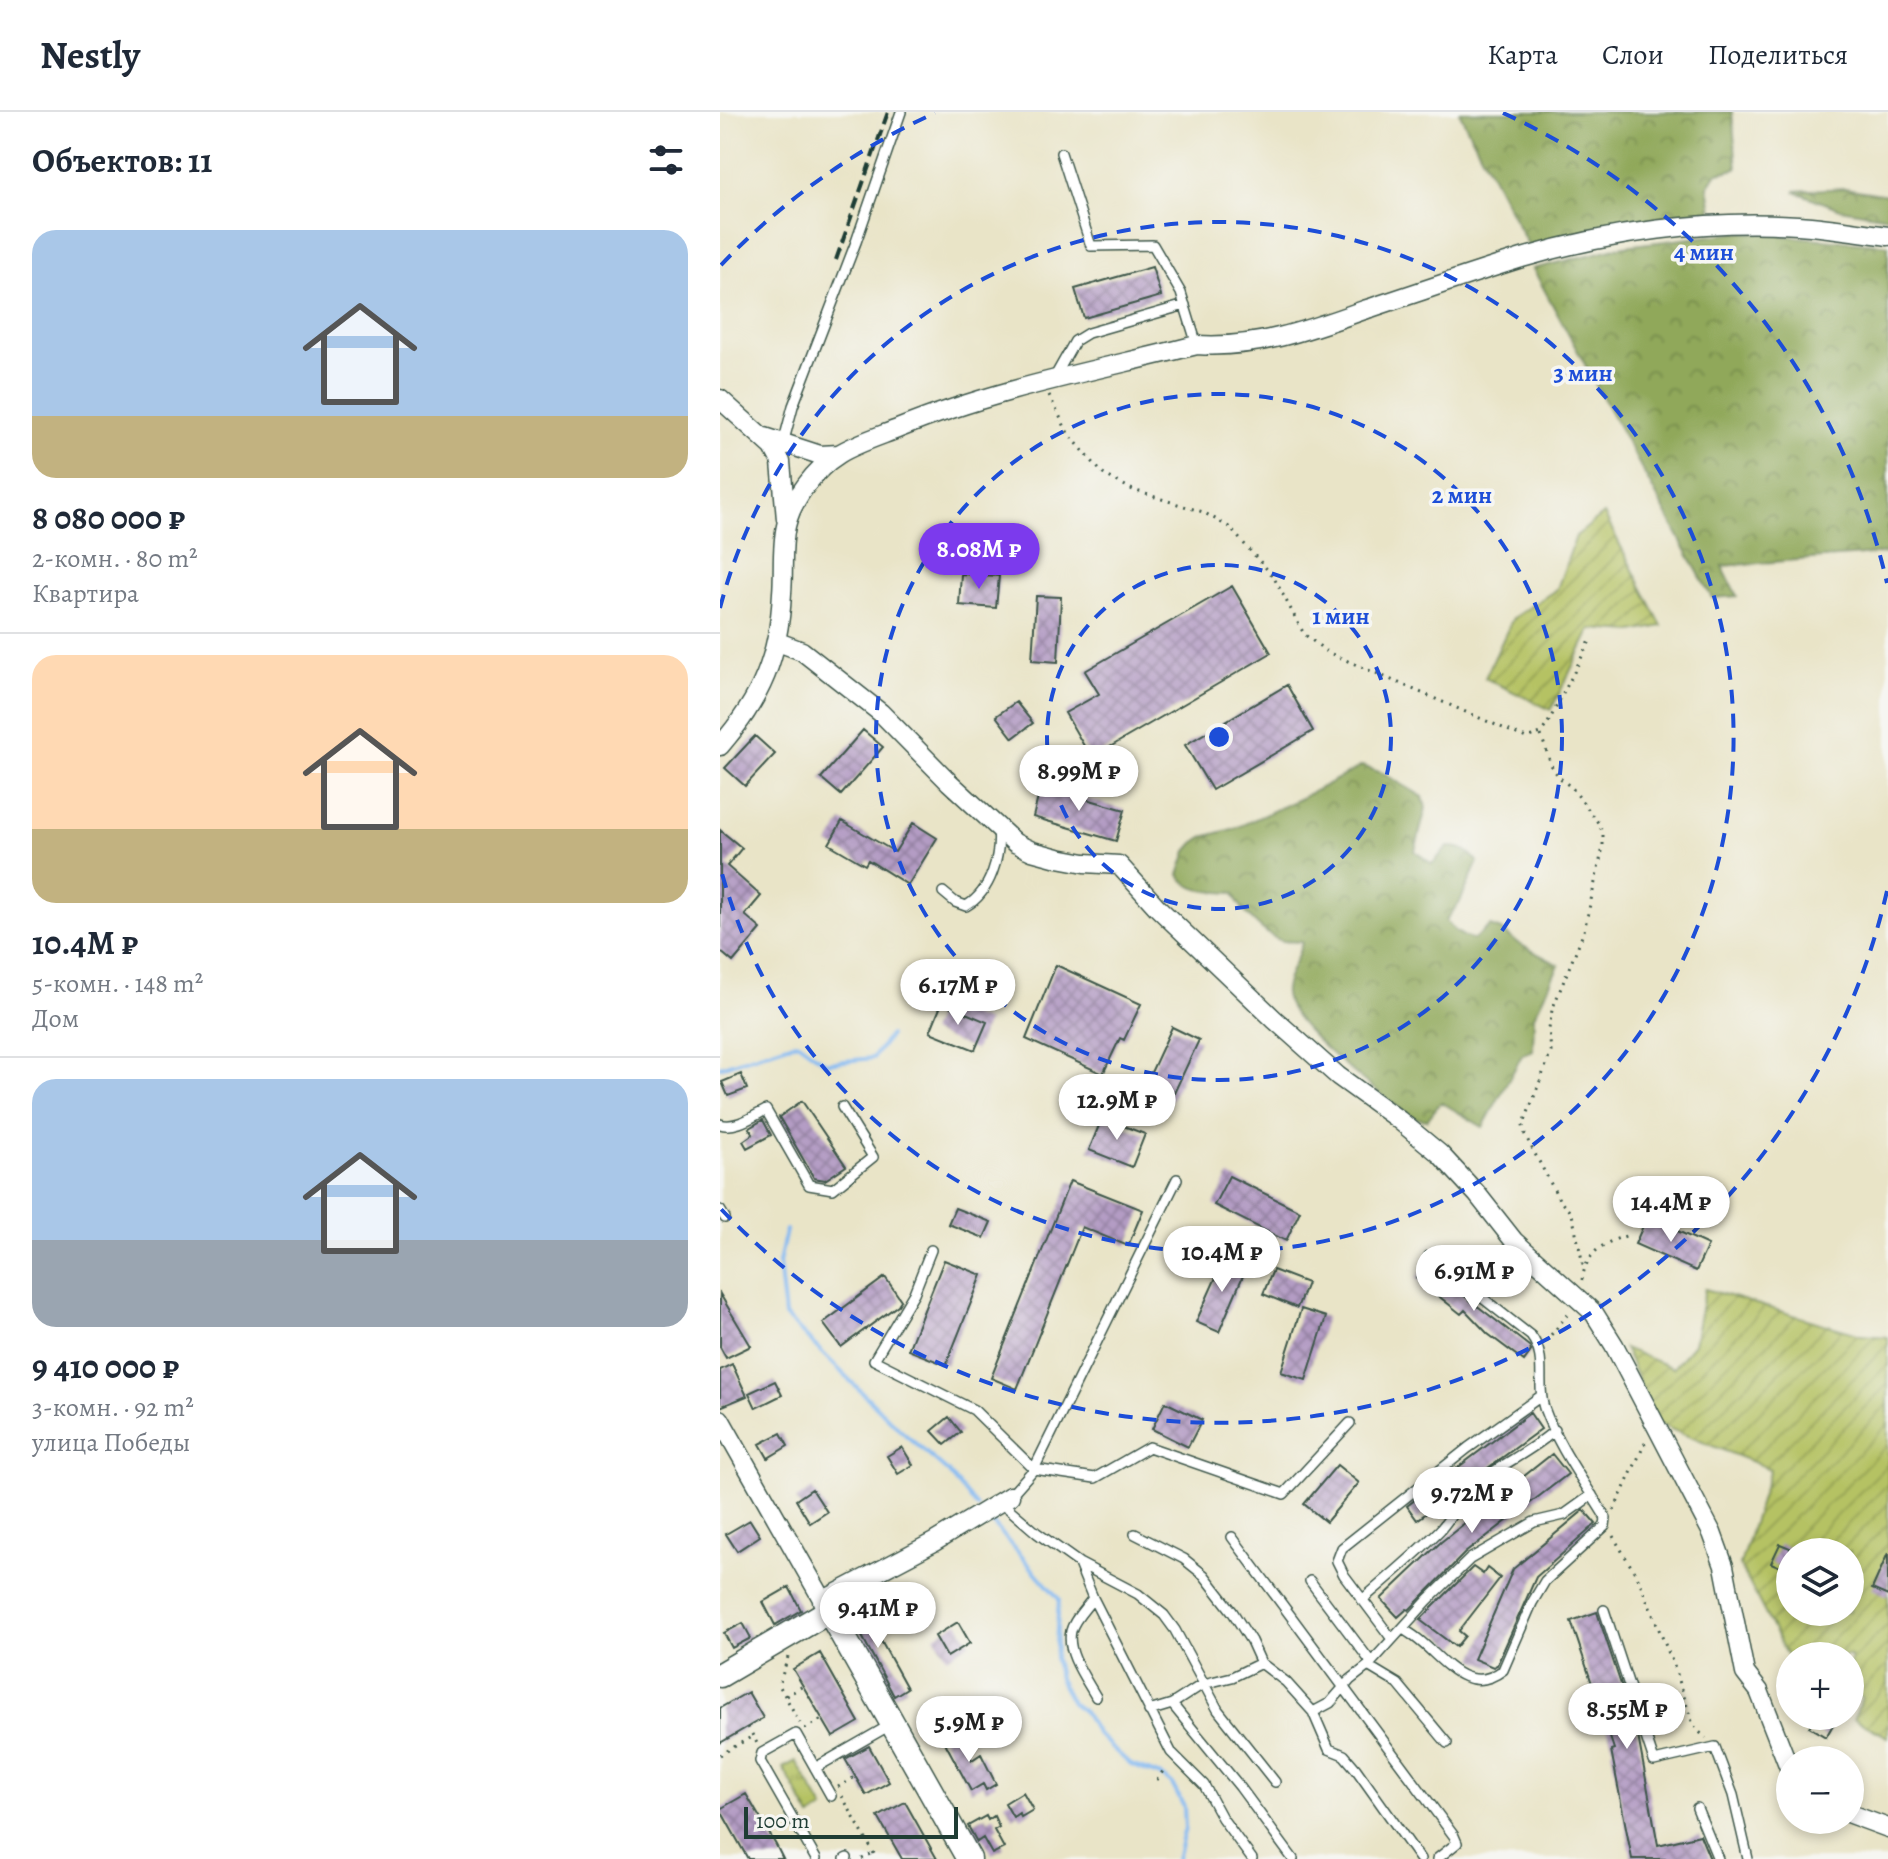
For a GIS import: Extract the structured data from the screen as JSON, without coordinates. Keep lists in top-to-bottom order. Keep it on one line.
{"scale_bar":"100 m","page":{"header":"Nestly","nav":["Карта","Слои","Поделиться"],"heading":"Объектов: 11","list":[{"name":"8 080 000 ₽","note":"2-комн. · 80 m² · Квартира"},{"name":"10.4M ₽","note":"5-комн. · 148 m² · Дом"},{"name":"9 410 000 ₽","note":"3-комн. · 92 m² · улица Победы"}],"price":["8.08M ₽","8.99M ₽","6.17M ₽","12.9M ₽","14.4M ₽","10.4M ₽","6.91M ₽","9.72M ₽","9.41M ₽","8.55M ₽","5.9M ₽"],"map_buttons":["+","−"],"scale":"100 m"},"rings":["4 мин","3 мин","2 мин","1 мин"]}
